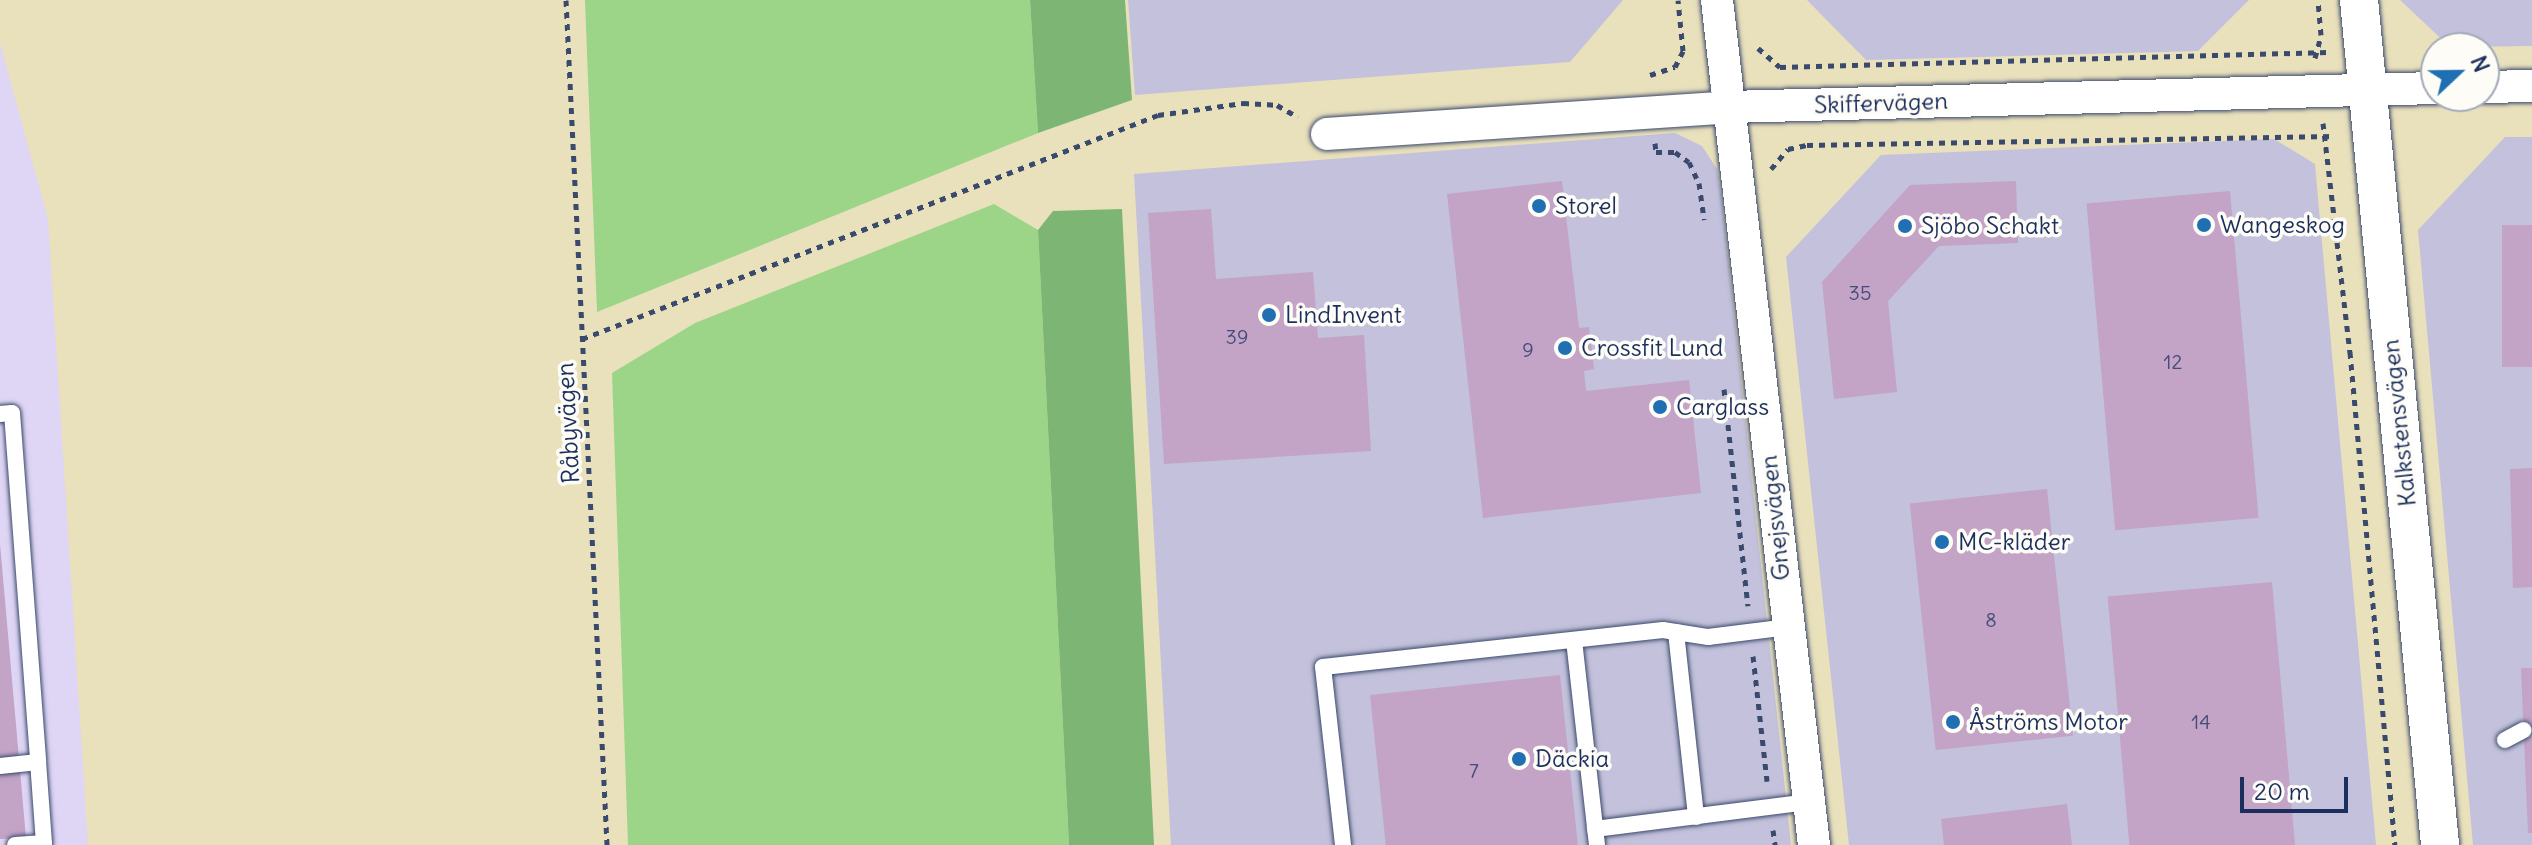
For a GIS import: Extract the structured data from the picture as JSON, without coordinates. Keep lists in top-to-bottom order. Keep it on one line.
{"streets":{"street":["Skiffervägen","Kalkstensvägen","Gnejsvägen"],"path":["Råbyvägen"]},"crossings":[["Skiffervägen","Kalkstensvägen"],["Skiffervägen","Gnejsvägen"]],"places":["Storel","Wangeskog","Sjöbo Schakt","LindInvent","Crossfit Lund","Carglass","MC-kläder","Åströms Motor","Däckia"],"house_numbers":["35","39","9","12","8","14","7"],"scale_bar":"20 m","north":"right"}
